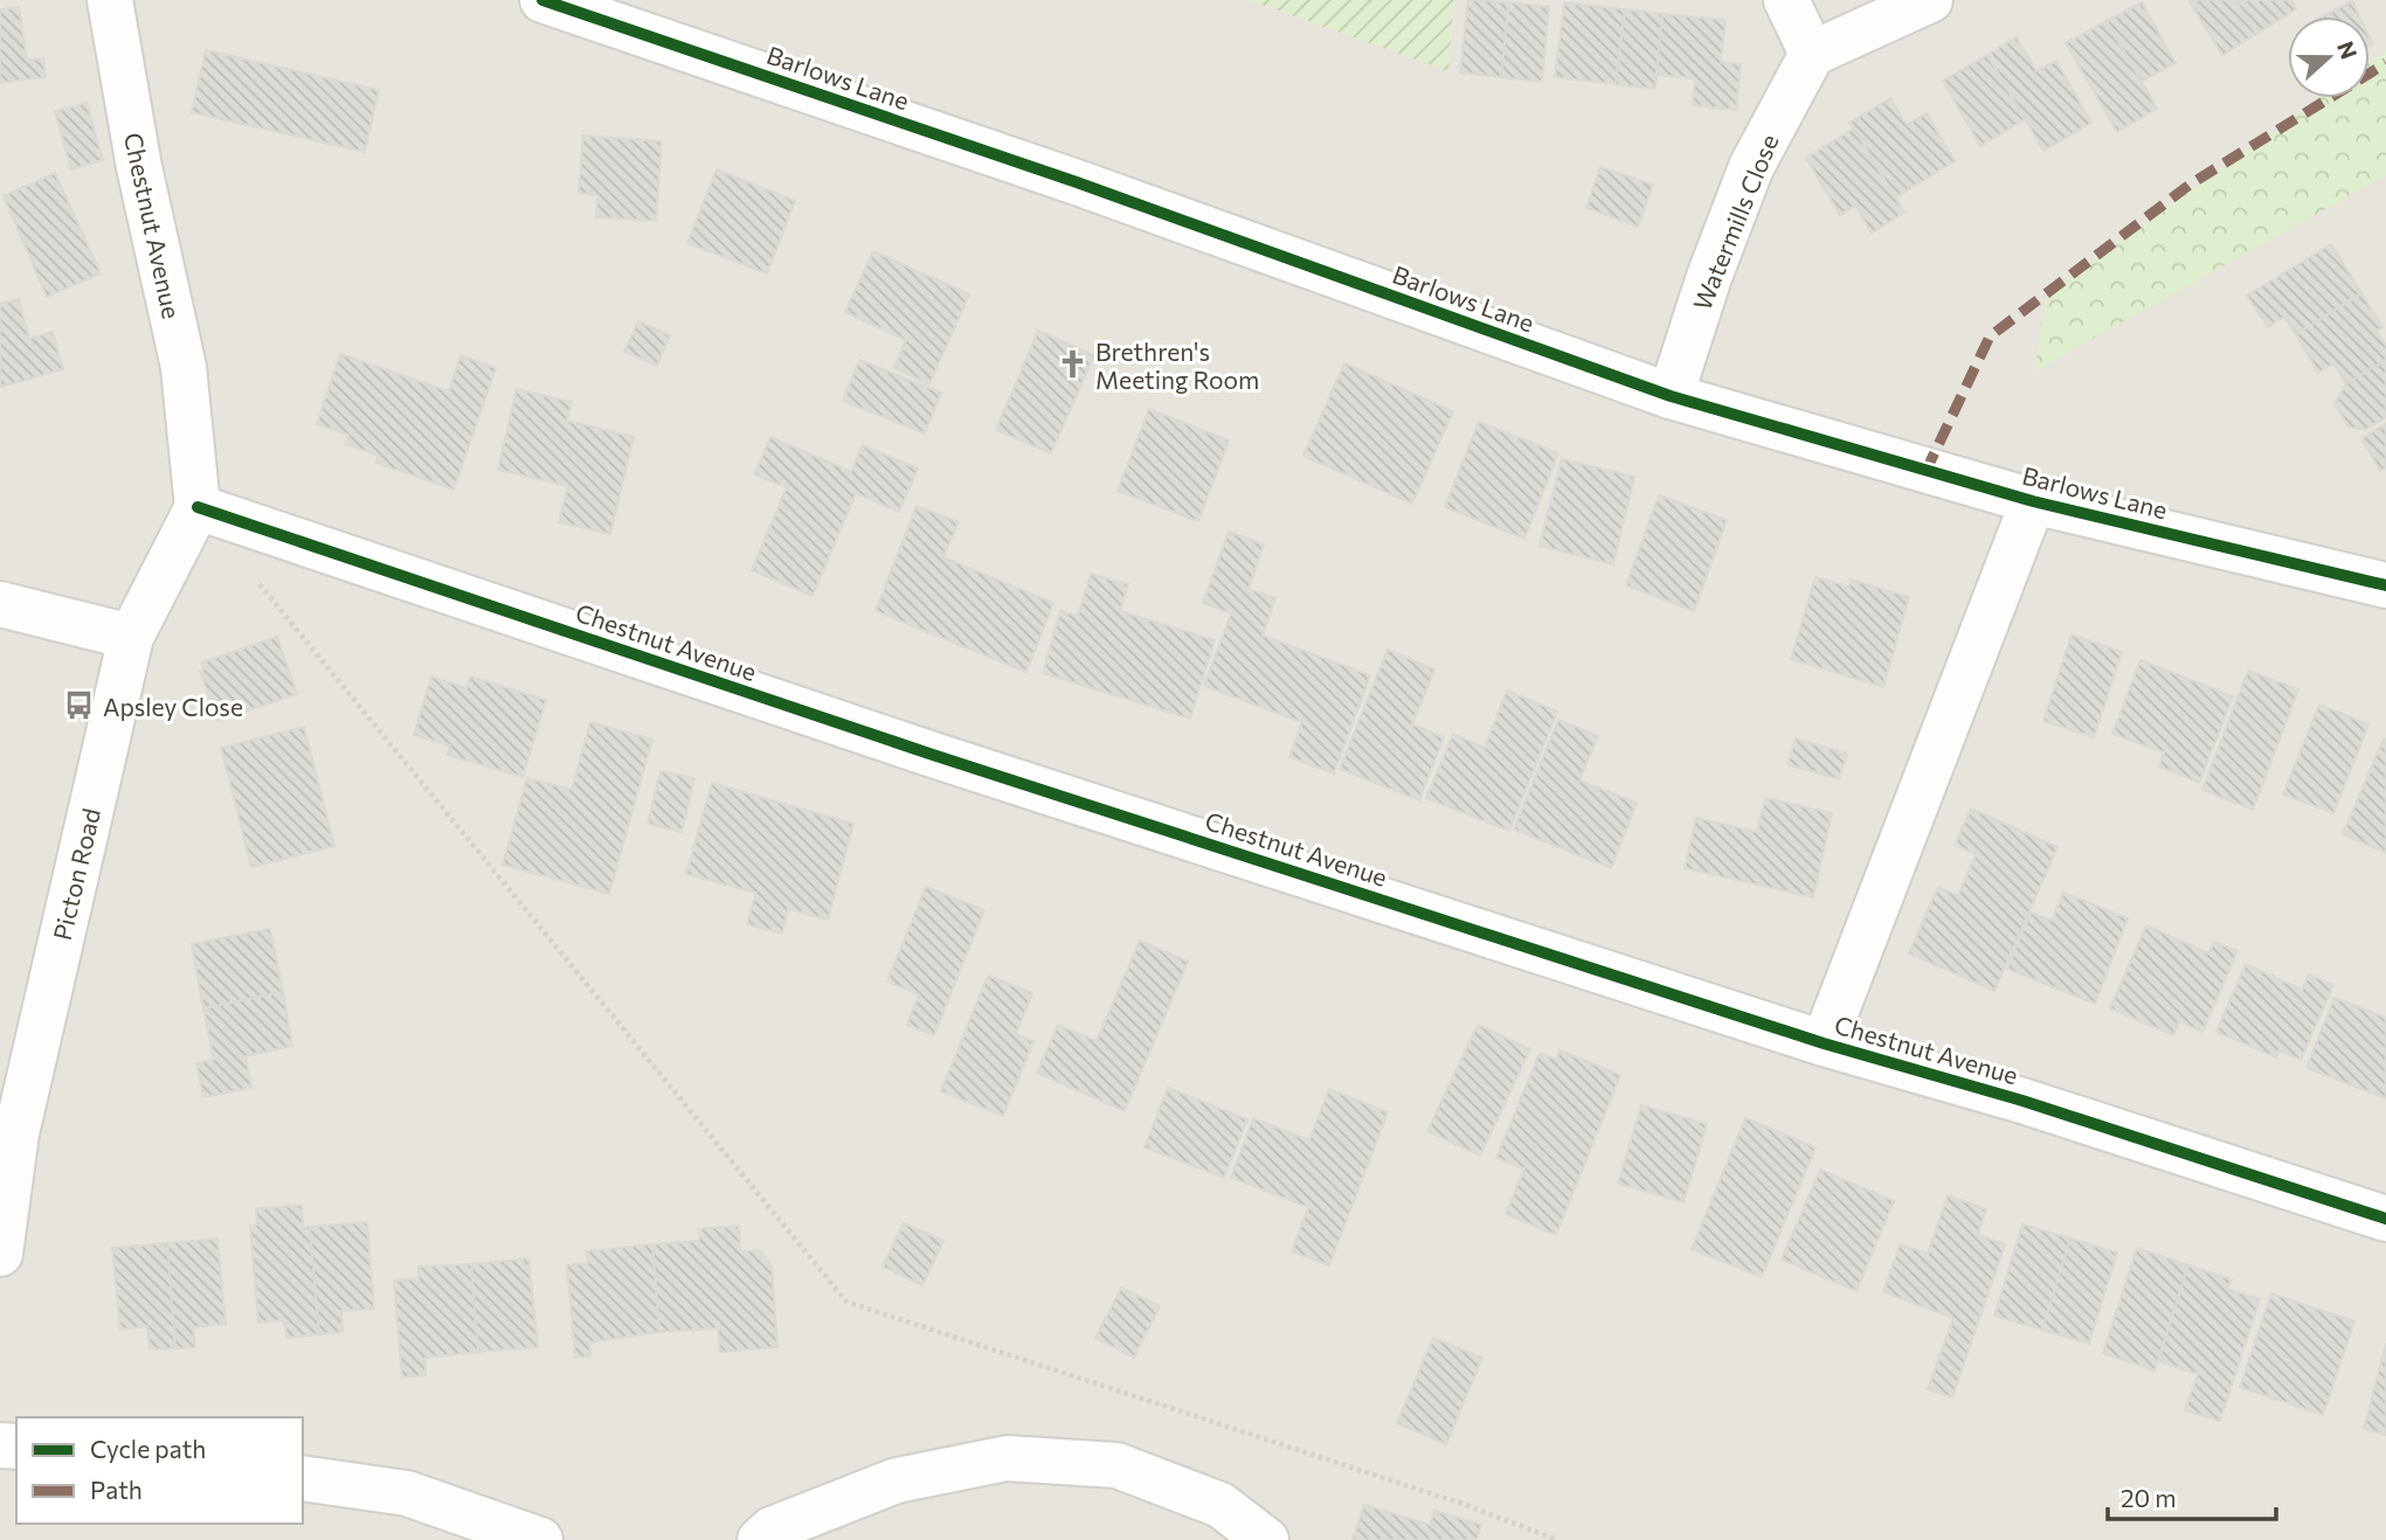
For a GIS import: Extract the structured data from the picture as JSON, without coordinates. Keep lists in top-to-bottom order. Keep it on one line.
{"streets":{"street":["Barlows Lane","Watermills Close","Chestnut Avenue","Picton Road"]},"crossings":[["Barlows Lane","Watermills Close"],["Barlows Lane","Chestnut Avenue"],["Chestnut Avenue","Picton Road"]],"places":{"church":["Brethren's Meeting Room"],"bus stop":["Apsley Close"]},"legend":["Cycle path","Path"],"scale_bar":"20 m","north":"right"}
